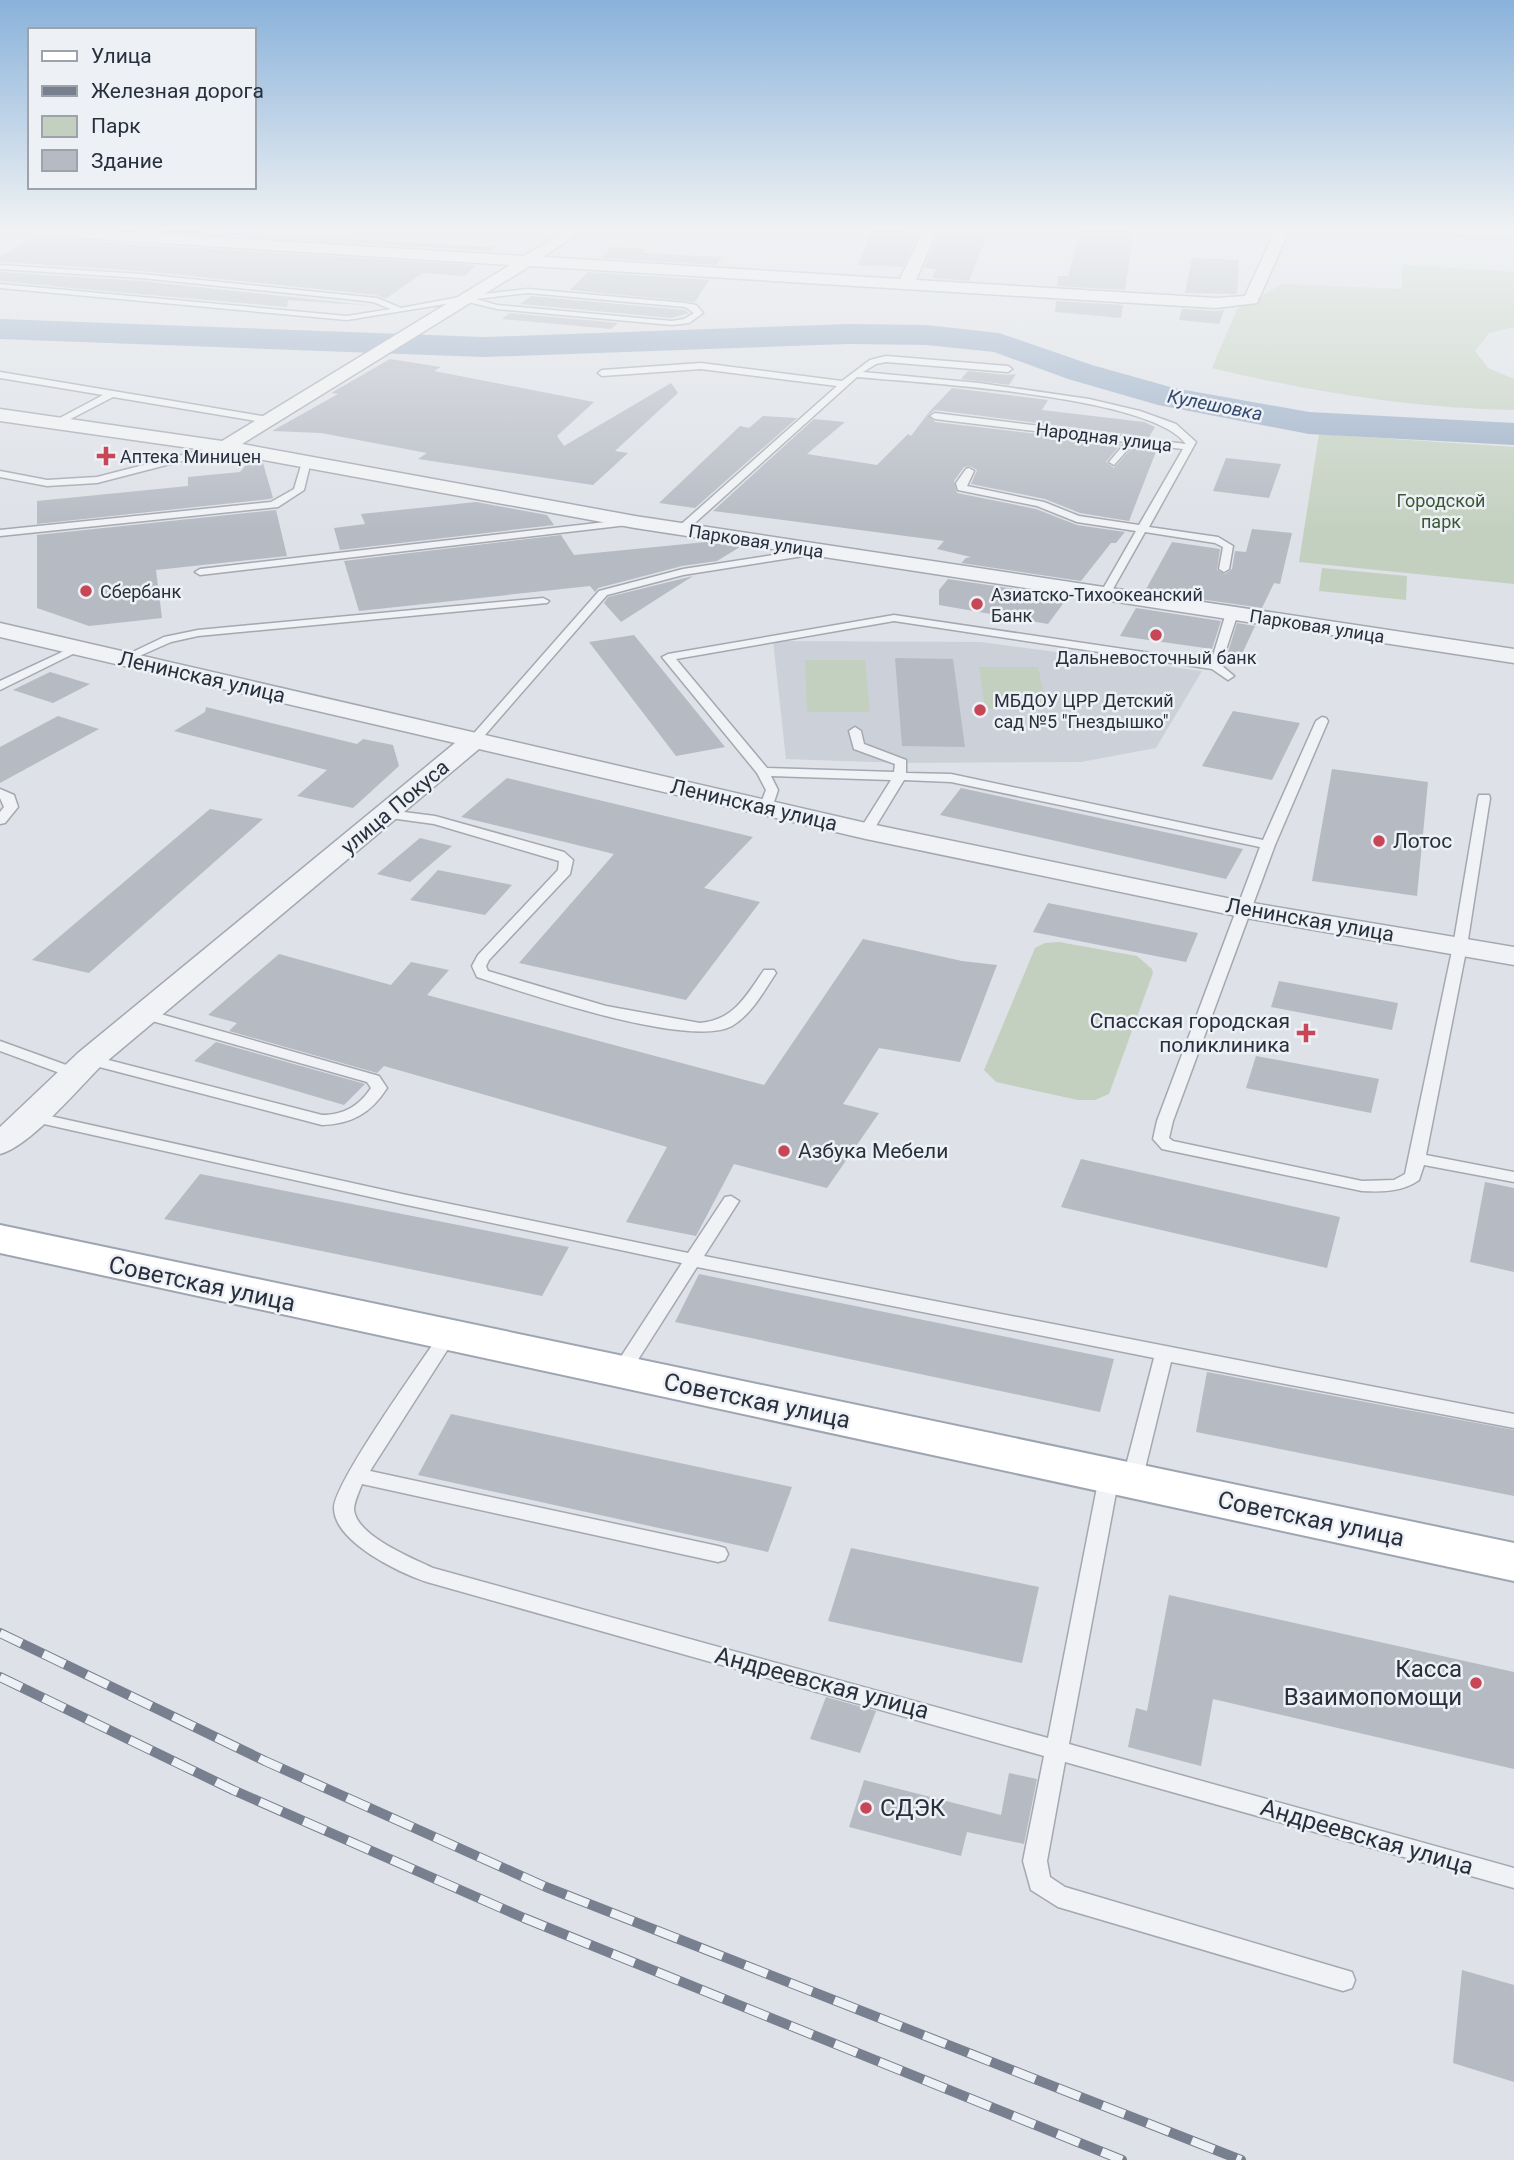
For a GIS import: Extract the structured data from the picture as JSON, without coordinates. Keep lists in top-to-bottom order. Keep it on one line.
{"streets":{"main road":["Советская улица"],"street":["Парковая улица","Ленинская улица","улица Покуса"],"lane":["Народная улица","Андреевская улица"]},"crossings":[["Народная улица","Парковая улица"],["Парковая улица","улица Покуса"],["Ленинская улица","улица Покуса"],["Советская улица","Андреевская улица"]],"water":["Кулешовка"],"parks":["Городской парк"],"places":{"health":["Аптека Миницен","Спасская городская поликлиника"],"other":["Сбербанк","Азиатско-Тихоокеанский Банк","Дальневосточный банк","МБДОУ ЦРР Детский сад №5 \"Гнездышко\"","Лотос","Азбука Мебели","Касса Взаимопомощи","СДЭК"]},"legend":["Улица","Железная дорога","Парк","Здание"]}
